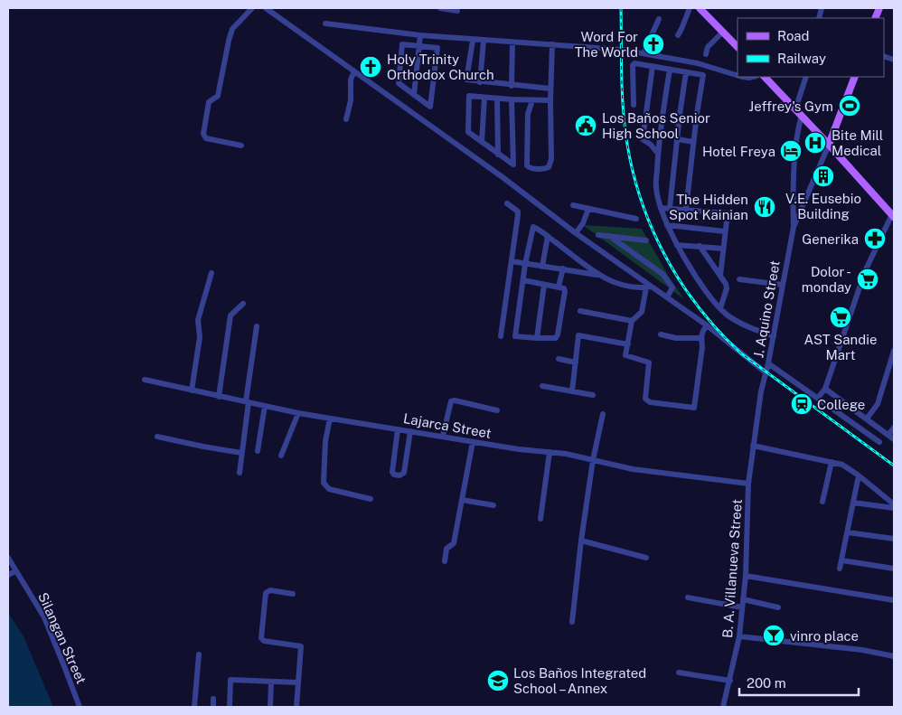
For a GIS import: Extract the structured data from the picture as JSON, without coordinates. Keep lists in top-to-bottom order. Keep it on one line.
{"streets":{"street":["J. Aquino Street","Lajarca Street","B. A. Villanueva Street","Silangan Street"]},"crossings":[["J. Aquino Street","Lajarca Street"],["J. Aquino Street","B. A. Villanueva Street"],["Lajarca Street","B. A. Villanueva Street"]],"places":{"church":["Word For The World","Holy Trinity Orthodox Church"],"sports":["Jeffrey's Gym"],"public building":["Los Baños Senior High School"],"hospital":["Bite Mill Medical"],"hotel":["Hotel Freya"],"building":["V.E. Eusebio Building"],"restaurant":["The Hidden Spot Kainian"],"pharmacy":["Generika"],"supermarket":["Dolor - monday","AST Sandie Mart"],"station":["College"],"bar":["vinro place"],"school or university":["Los Baños Integrated School – Annex"]},"legend":["Road","Railway"],"scale_bar":"200 m"}
